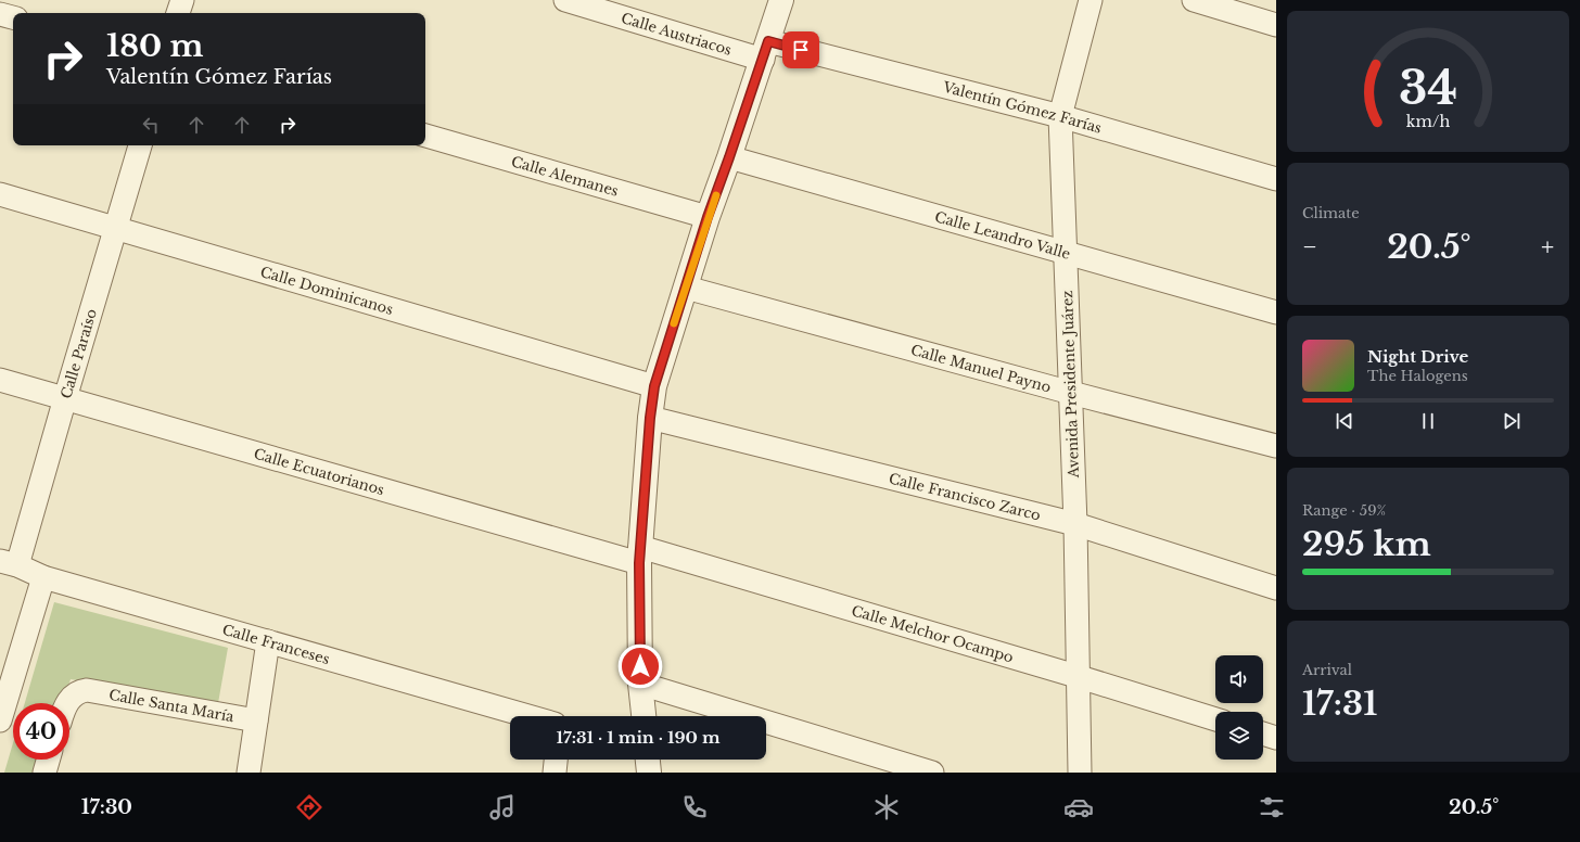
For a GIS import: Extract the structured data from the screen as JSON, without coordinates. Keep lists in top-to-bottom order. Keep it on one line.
{"streets":{"street":["Calle Austriacos","Valentín Gómez Farías","Calle Alemanes","Calle Leandro Valle","Calle Dominicanos","Calle Paraíso","Calle Manuel Payno","Avenida Presidente Juárez","Calle Ecuatorianos","Calle Francisco Zarco","Calle Melchor Ocampo","Calle Franceses","Calle Santa María"]},"crossings":[["Calle Austriacos","Valentín Gómez Farías"],["Valentín Gómez Farías","Avenida Presidente Juárez"],["Calle Leandro Valle","Avenida Presidente Juárez"],["Calle Dominicanos","Calle Paraíso"],["Calle Paraíso","Calle Ecuatorianos"],["Calle Paraíso","Calle Franceses"],["Calle Manuel Payno","Avenida Presidente Juárez"],["Avenida Presidente Juárez","Calle Francisco Zarco"],["Avenida Presidente Juárez","Calle Melchor Ocampo"],["Calle Ecuatorianos","Calle Melchor Ocampo"]],"page":{"turn":["180 m","Valentín Gómez Farías"],"tile":["Climate",["Range · 59%","295 km"],["Arrival","17:31"]],"heat":["−","20.5°","+"],"song":["Night Drive","The Halogens"],"limit":"40","trip":"17:31 · 1 min · 190 m","tabs":["17:30","20.5°"],"gauge":["34","km/h"]}}
